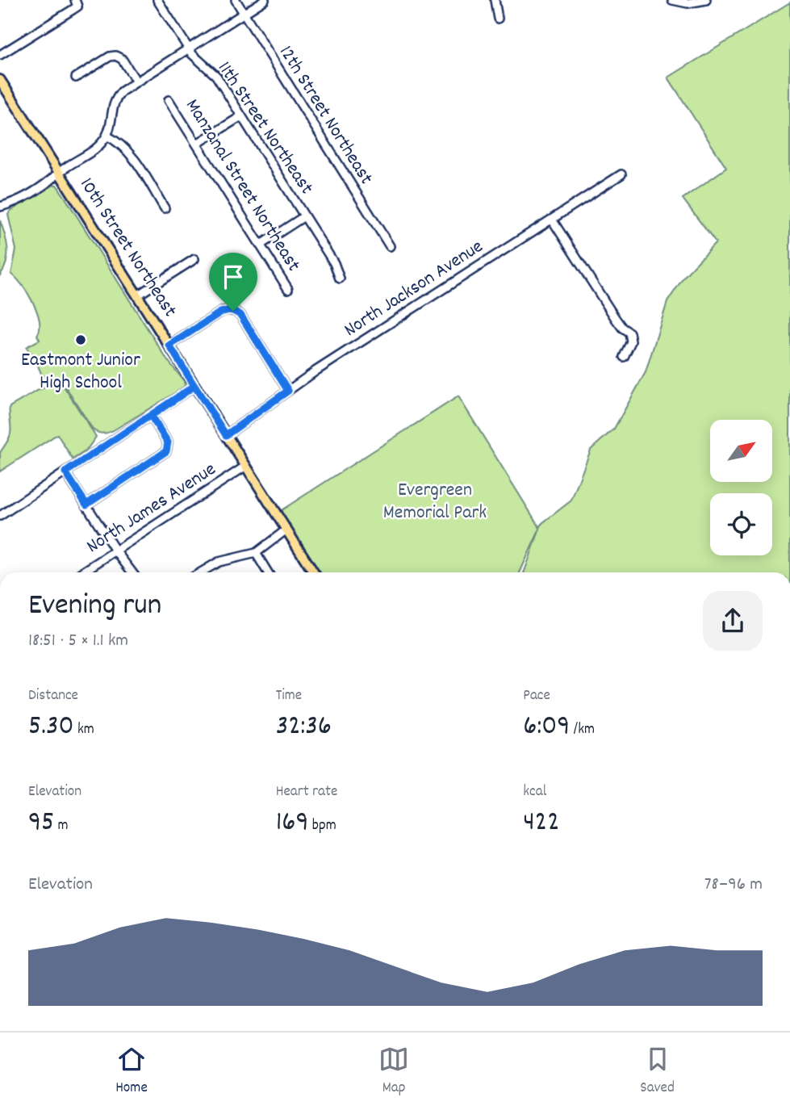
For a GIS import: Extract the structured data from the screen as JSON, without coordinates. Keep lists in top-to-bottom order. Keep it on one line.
{"streets":{"main road":["10th Street Northeast"],"street":["12th Street Northeast","11th Street Northeast","Manzanal Street Northeast","North Jackson Avenue","North James Avenue"]},"crossings":[["10th Street Northeast","North Jackson Avenue"],["10th Street Northeast","North James Avenue"]],"parks":["Evergreen Memorial Park"],"places":["Eastmont Junior High School"],"north":"top right","page":{"heading":["Evening run","18:51 · 5 × 1.1 km"],"stats":[["Distance","5.30 km"],["Time","32:36"],["Pace","6:09 /km"],["Elevation","95 m"],["Heart rate","169 bpm"],["kcal","422"]],"chart":["Elevation","78–96 m"],"tabs":["Home","Map","Saved"]}}
